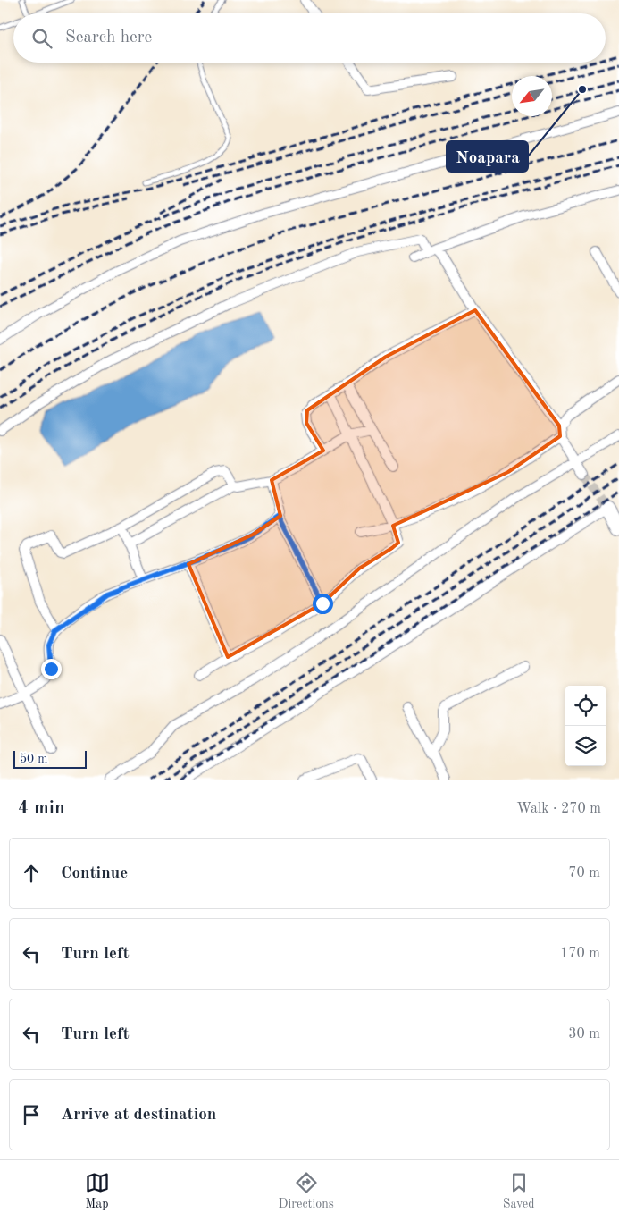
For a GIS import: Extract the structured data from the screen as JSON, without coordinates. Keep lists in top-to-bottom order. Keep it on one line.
{"places":["Noapara"],"scale_bar":"50 m","north":"bottom left","page":{"search":"Search here","scale":"50 m","heading":["4 min","Walk · 270 m"],"list":[["Continue","70 m"],["Turn left","170 m"],["Turn left","30 m"],"Arrive at destination"],"nav":["Map","Directions","Saved"]}}
